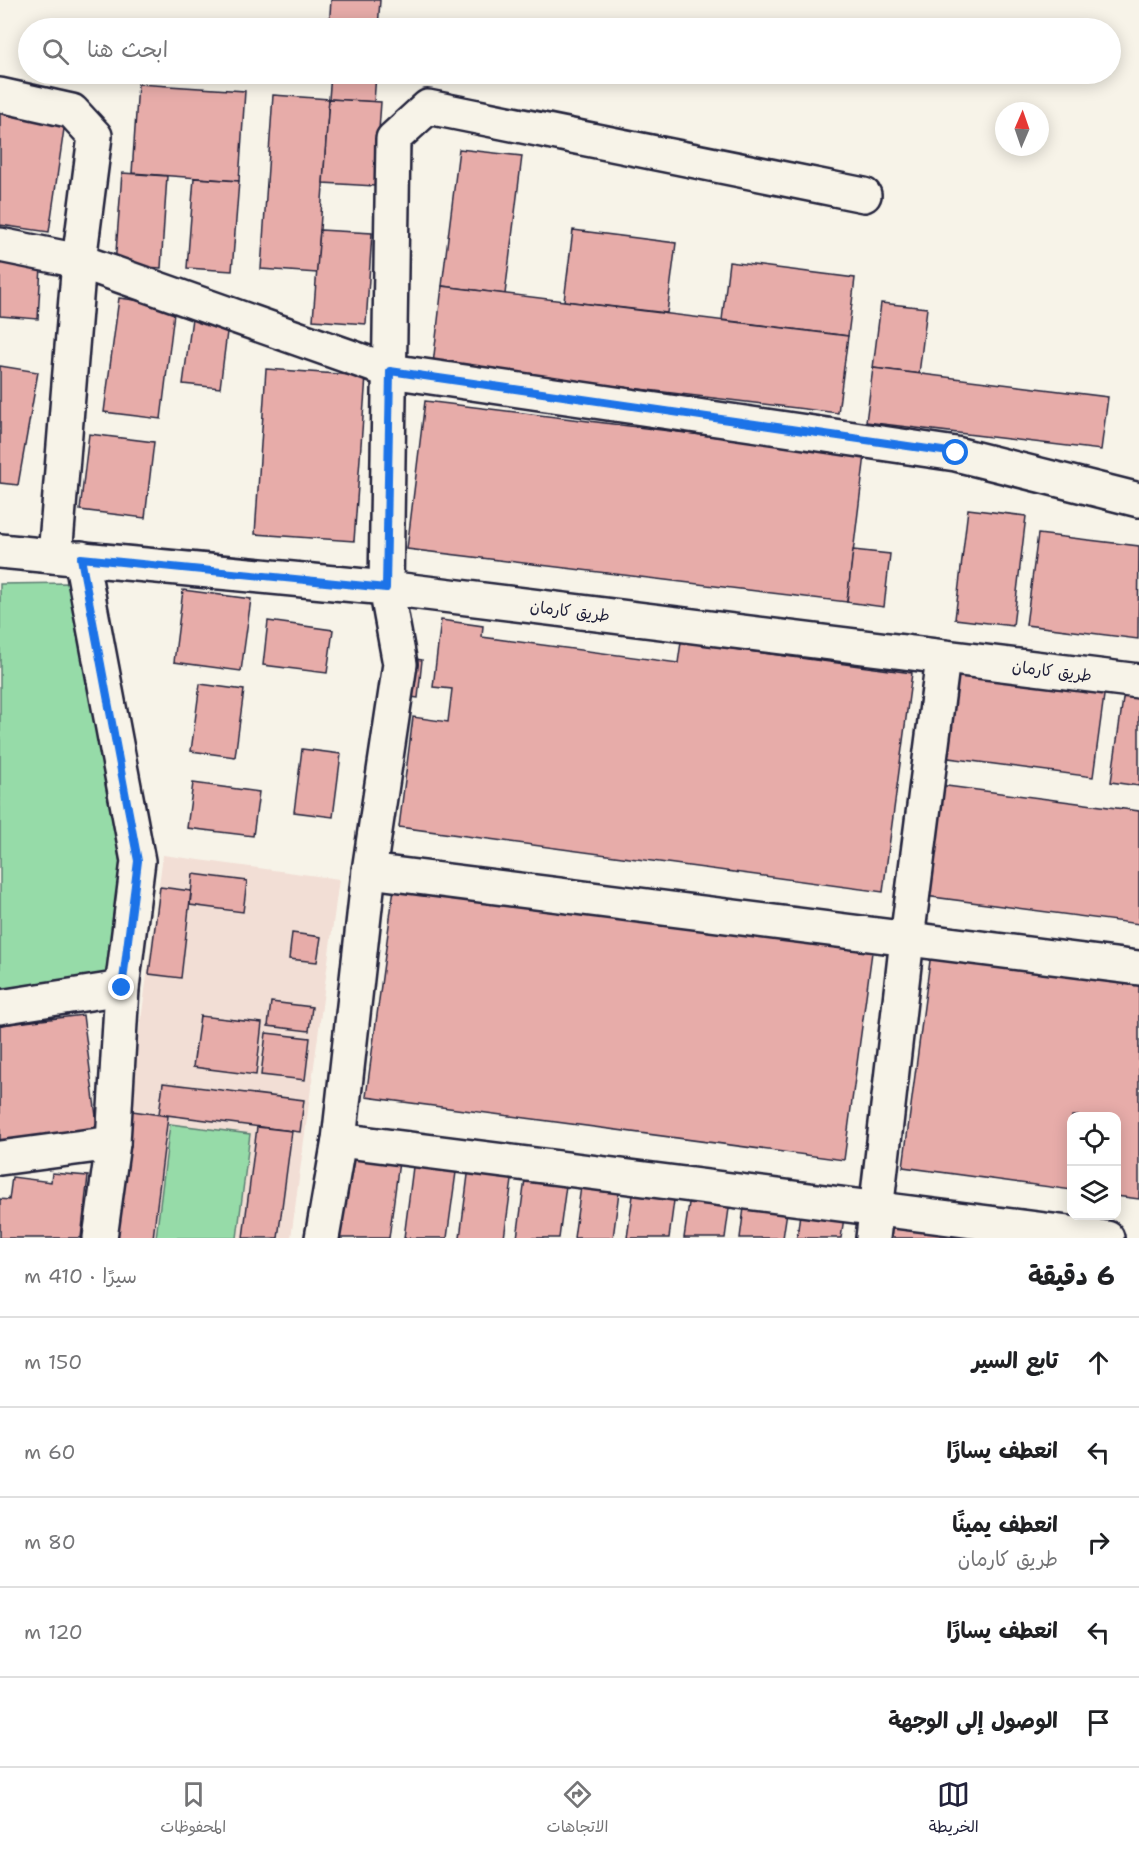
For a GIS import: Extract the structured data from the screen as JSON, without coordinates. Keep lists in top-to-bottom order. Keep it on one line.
{"streets":{"street":["طريق كارمان"]},"north":"top","page":{"search":"ابحث هنا","heading":["6 دقيقة","سيرًا · 410 m"],"list":[["تابع السير","150 m"],["انعطف يسارًا","60 m"],["انعطف يمينًا","طريق كارمان","80 m"],["انعطف يسارًا","120 m"],"الوصول إلى الوجهة"],"nav":["الخريطة","الاتجاهات","المحفوظات"]}}
